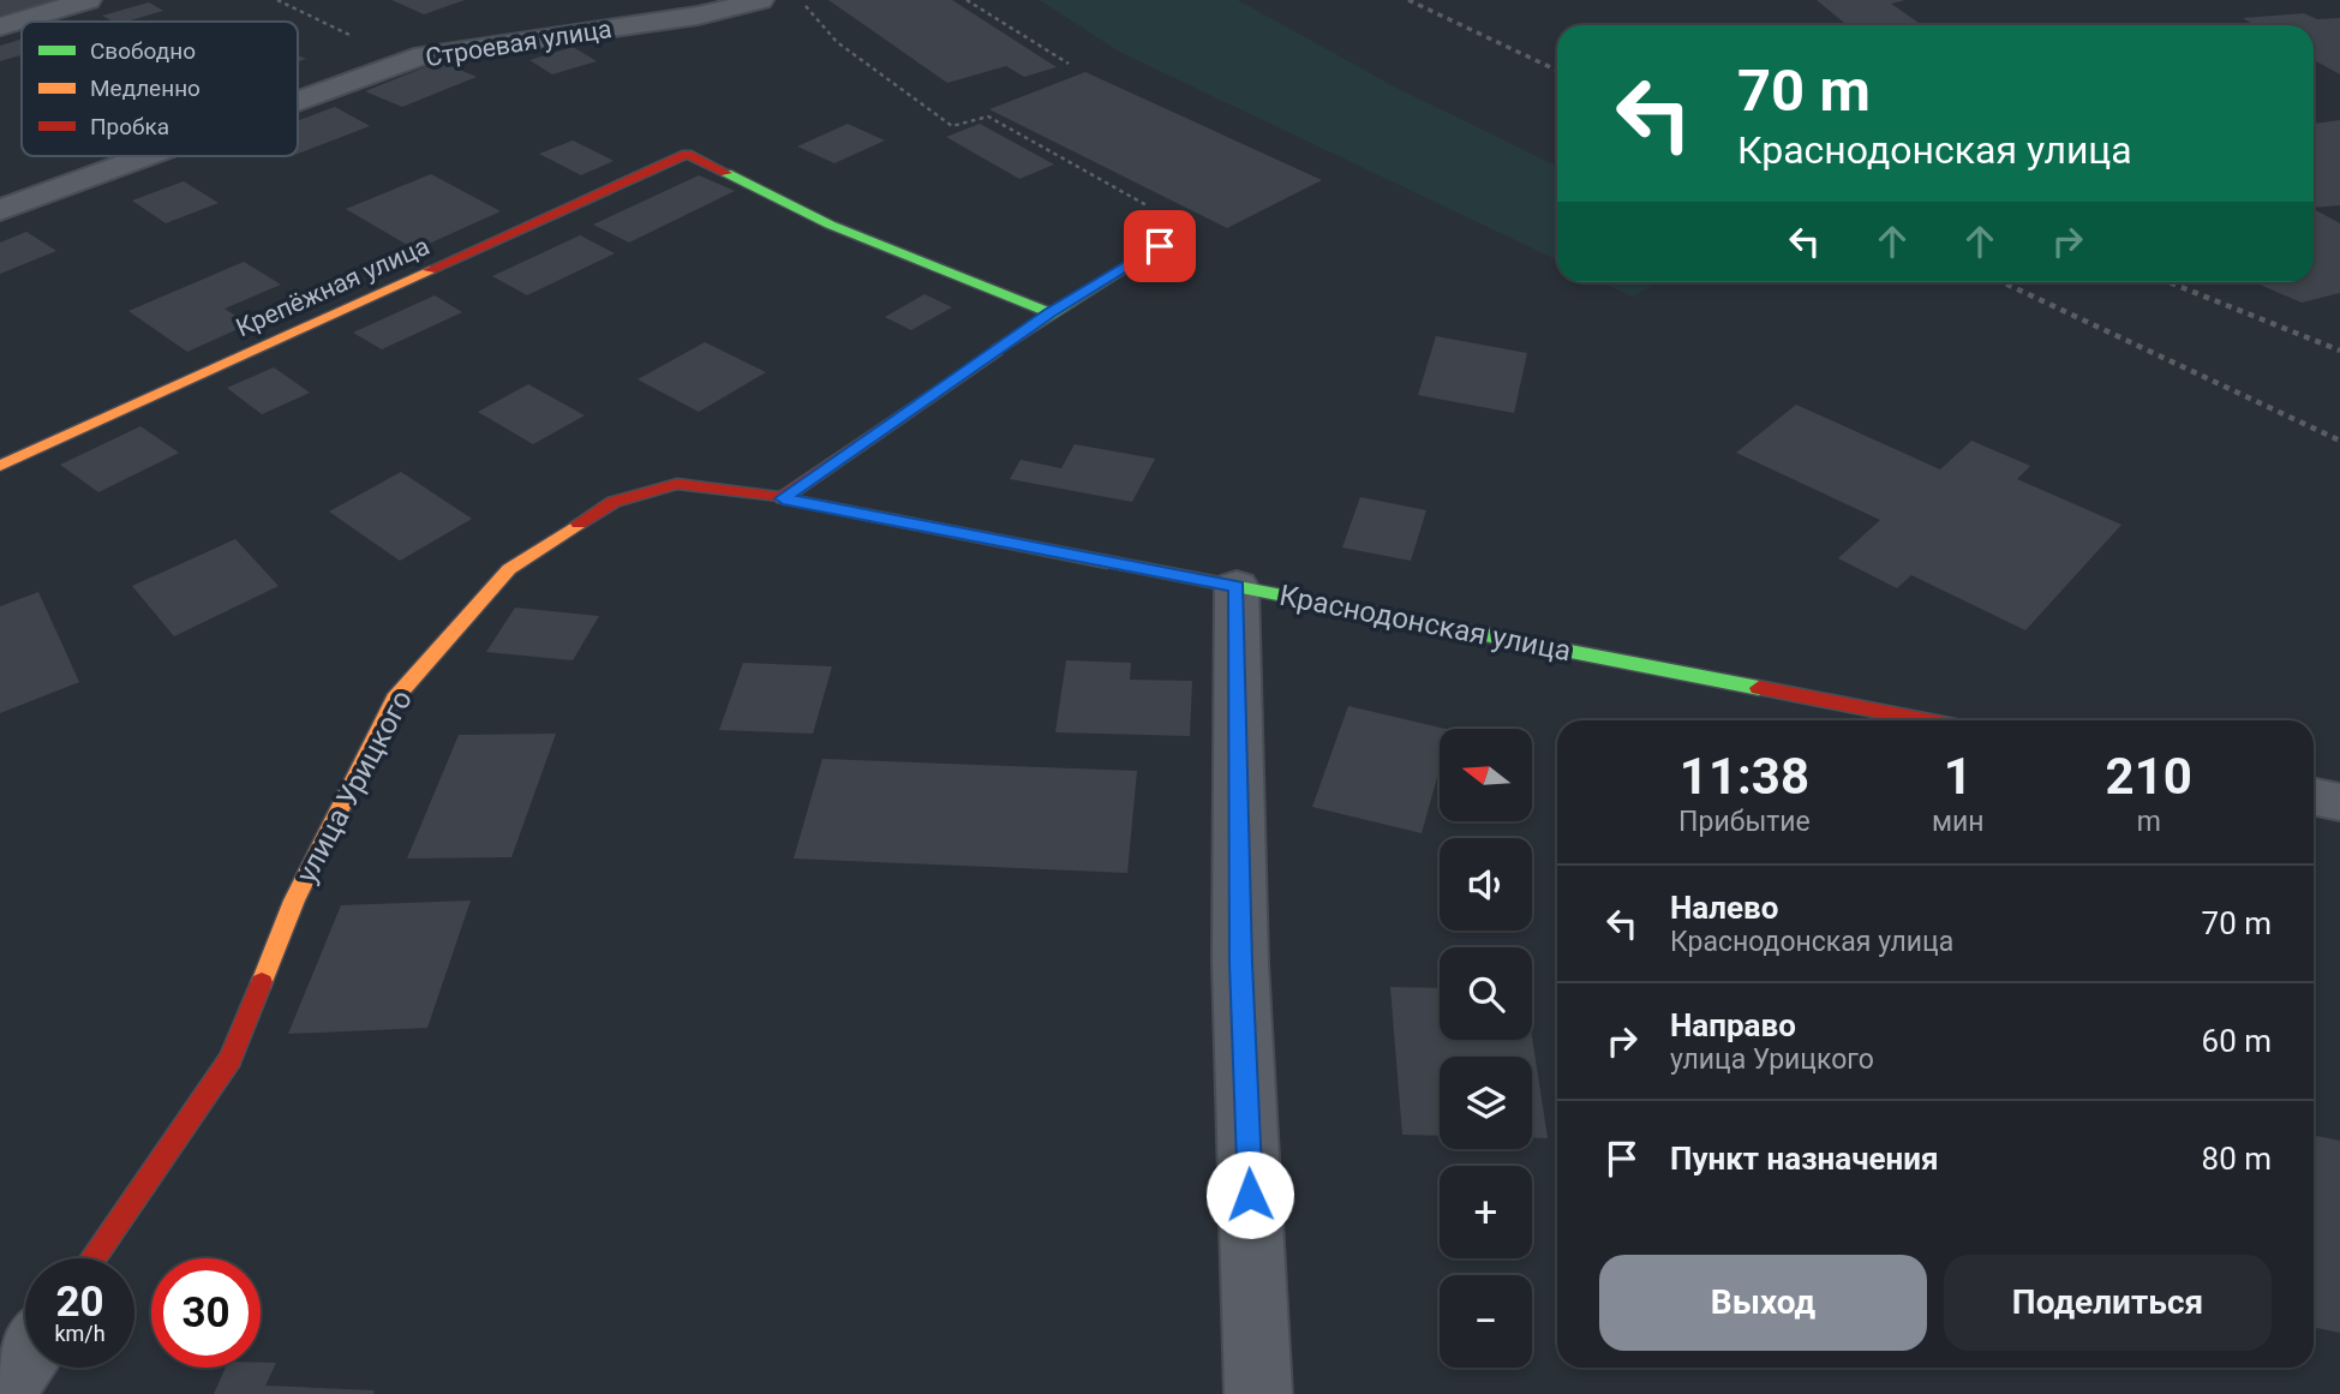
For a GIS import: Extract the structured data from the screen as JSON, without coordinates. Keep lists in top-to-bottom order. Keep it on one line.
{"streets":{"street":["Строевая улица","Крепёжная улица","Краснодонская улица","улица Урицкого"]},"crossings":[["Краснодонская улица","улица Урицкого"]],"legend":["Свободно","Медленно","Пробка"],"north":"left","page":{"turn":["70 m","Краснодонская улица"],"eta":["11:38","Прибытие","1","мин","210","m"],"map_buttons":["+","−"],"list":[{"name":"Налево","note":"Краснодонская улица","value":"70 m"},{"name":"Направо","note":"улица Урицкого","value":"60 m"},{"name":"Пункт назначения","value":"80 m"}],"buttons":["Выход","Поделиться"],"speed":"20 km/h","limit":"30"}}
